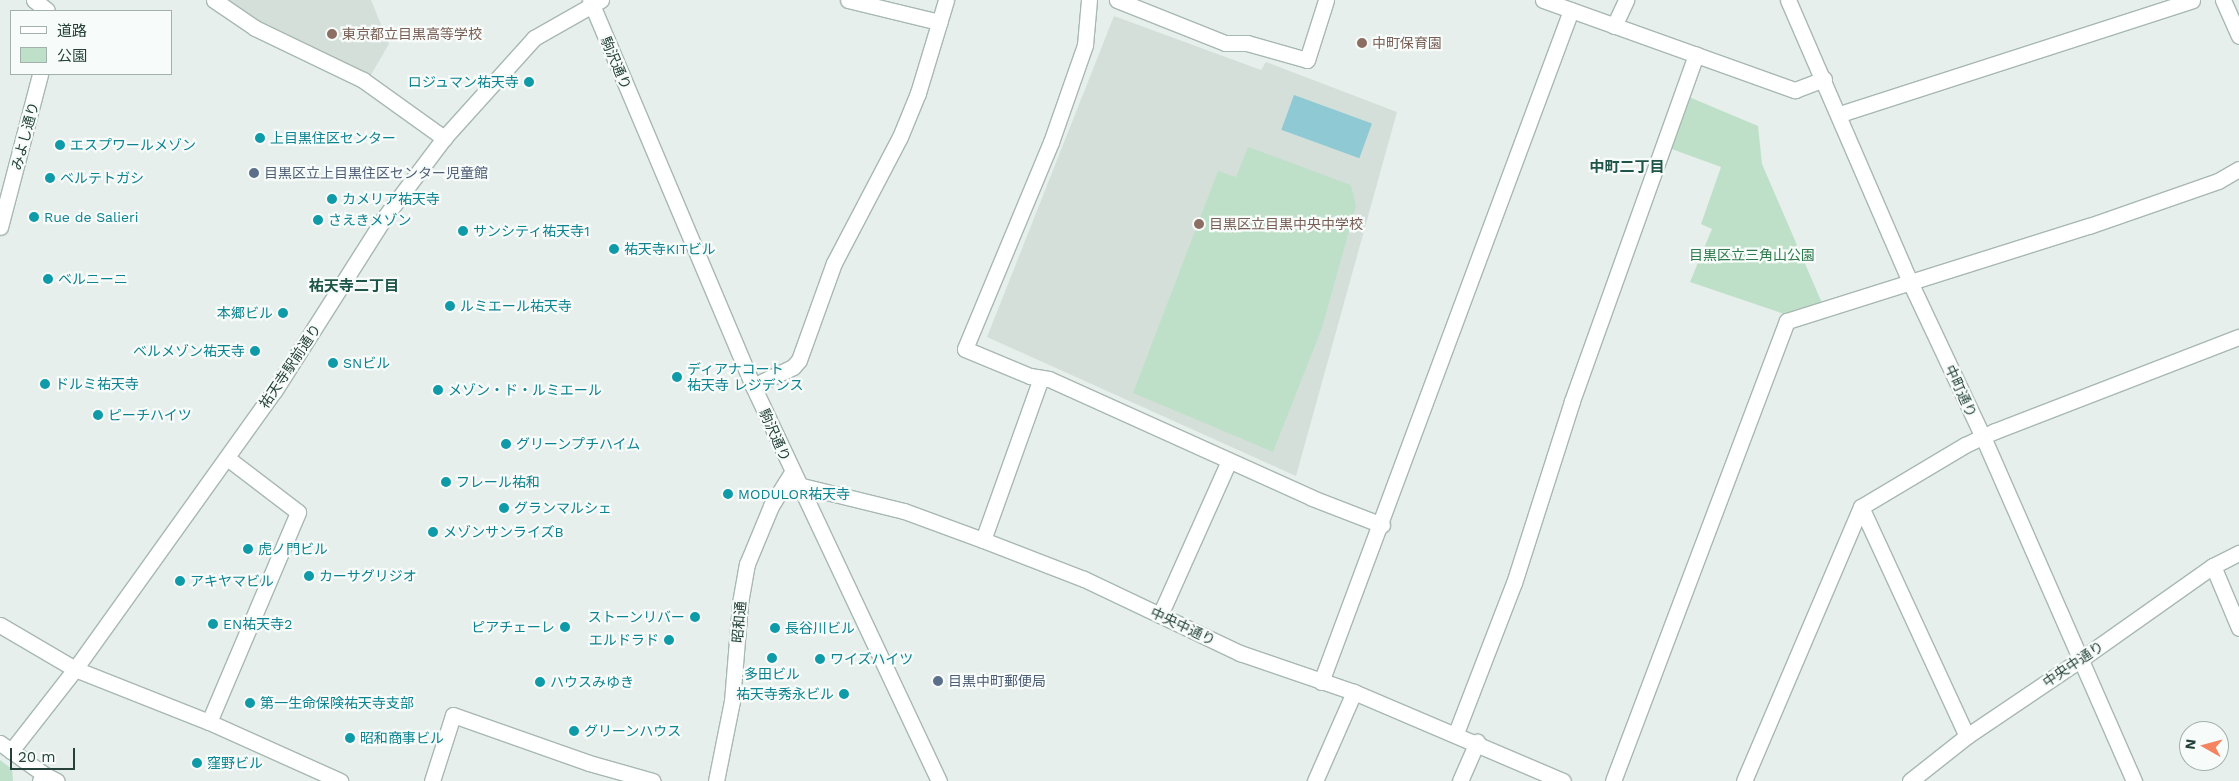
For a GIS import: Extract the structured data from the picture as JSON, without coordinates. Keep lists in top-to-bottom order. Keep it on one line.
{"streets":{"street":["駒沢通り","みよし通り","祐天寺駅前通り","中町通り","昭和通","中央中通り"]},"crossings":[["駒沢通り","祐天寺駅前通り"],["駒沢通り","昭和通"],["駒沢通り","中央中通り"],["中町通り","中央中通り"],["昭和通","中央中通り"]],"districts":["中町二丁目","祐天寺二丁目"],"parks":["目黒区立三角山公園"],"places":["東京都立目黒高等学校","中町保育園","ロジュマン祐天寺","上目黒住区センター","エスプワールメゾン","目黒区立上目黒住区センター児童館","ベルテトガシ","カメリア祐天寺","Rue de Salieri","さえきメゾン","目黒区立目黒中央中学校","サンシティ祐天寺1","祐天寺KITビル","ベルニーニ","ルミエール祐天寺","本郷ビル","ベルメゾン祐天寺","SNビル","ディアナコート 祐天寺 レジデンス","ドルミ祐天寺","メゾン・ド・ルミエール","ピーチハイツ","グリーンプチハイム","フレール祐和","MODULOR祐天寺","グランマルシェ","メゾンサンライズB","虎ノ門ビル","カーサグリジオ","アキヤマビル","ストーンリバー","EN祐天寺2","ピアチェーレ","長谷川ビル","エルドラド","多田ビル","ワイズハイツ","目黒中町郵便局","ハウスみゆき","祐天寺秀永ビル","第一生命保険祐天寺支部","グリーンハウス","昭和商事ビル","窪野ビル"],"legend":["道路","公園"],"scale_bar":"20 m","north":"left"}
